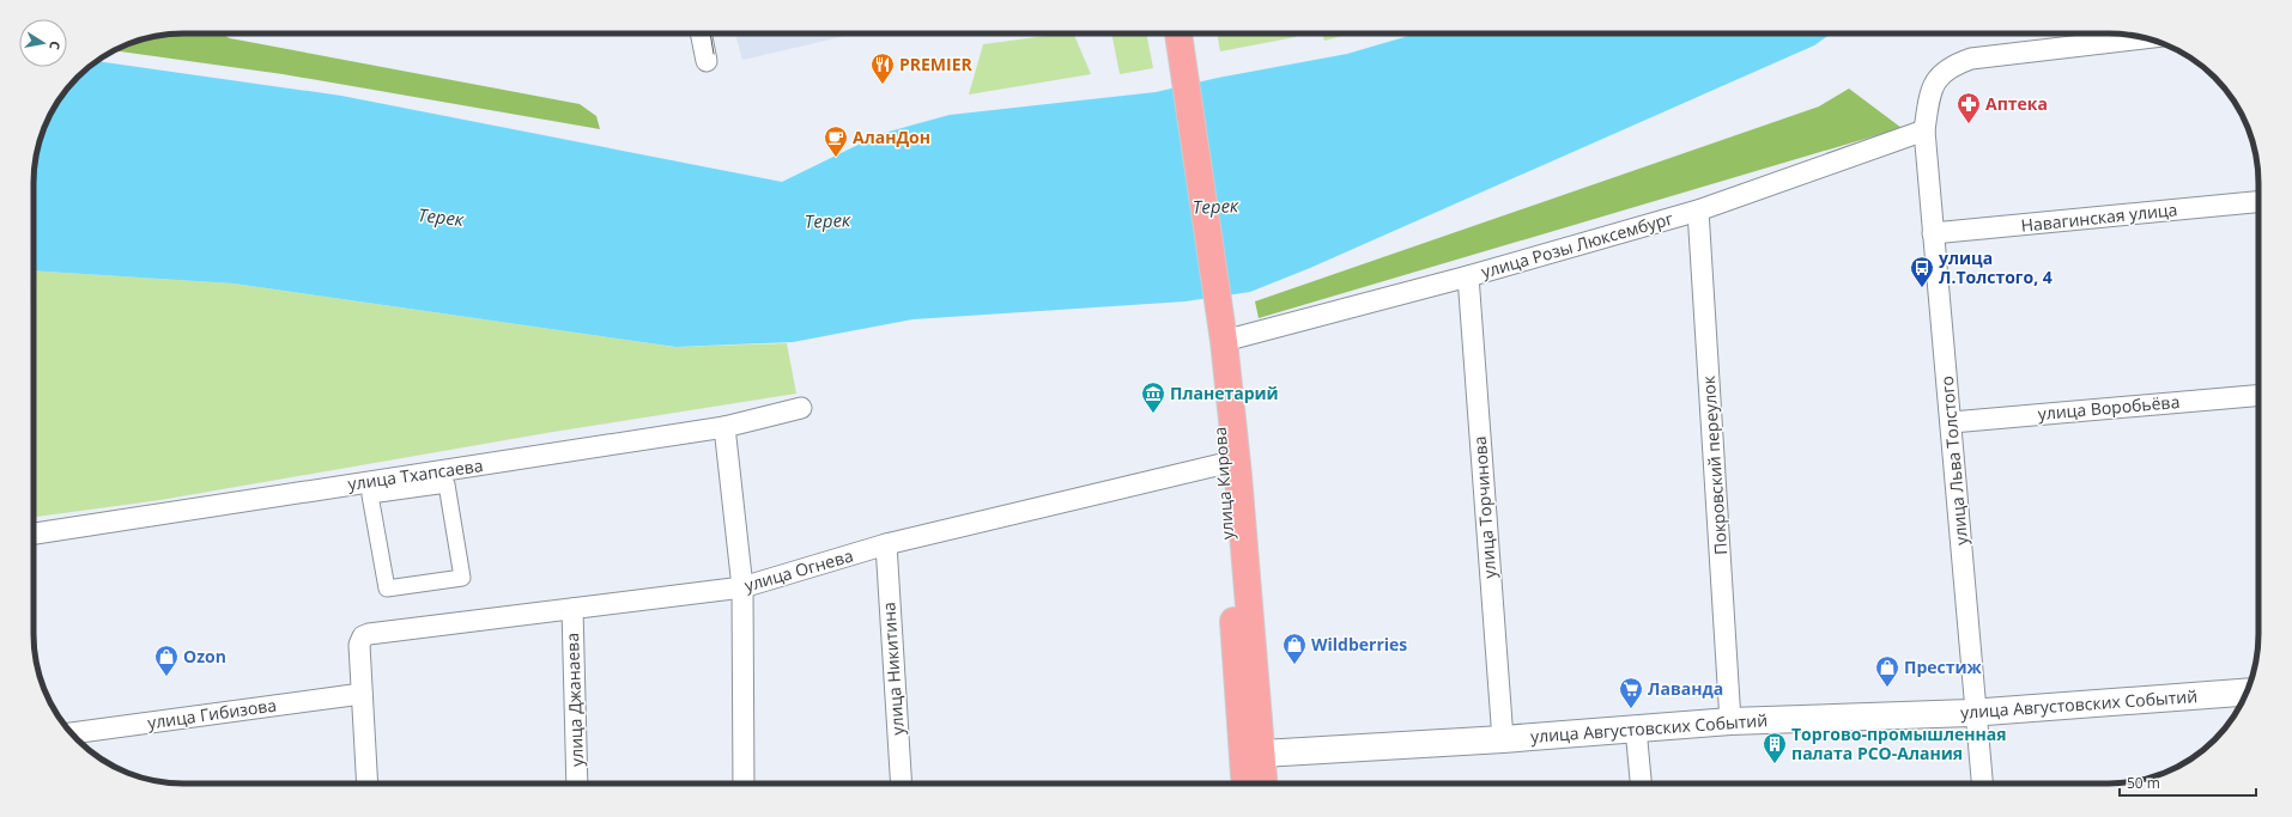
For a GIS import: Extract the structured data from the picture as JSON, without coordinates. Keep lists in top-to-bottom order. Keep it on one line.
{"streets":{"main road":["улица Кирова"],"street":["Навагинская улица","улица Розы Люксембург","улица Воробьёва","улица Льва Толстого","Покровский переулок","улица Тхапсаева","улица Торчинова","улица Огнева","улица Никитина","улица Джанаева","улица Августовских Событий","улица Гибизова"]},"crossings":[["Навагинская улица","улица Льва Толстого"],["улица Розы Люксембург","улица Льва Толстого"],["улица Розы Люксембург","Покровский переулок"],["улица Розы Люксембург","улица Кирова"],["улица Розы Люксембург","улица Торчинова"],["улица Воробьёва","улица Льва Толстого"],["улица Льва Толстого","улица Августовских Событий"],["Покровский переулок","улица Августовских Событий"],["улица Кирова","улица Огнева"],["улица Кирова","улица Августовских Событий"],["улица Торчинова","улица Августовских Событий"],["улица Огнева","улица Никитина"],["улица Огнева","улица Джанаева"],["улица Огнева","улица Гибизова"]],"water":["Терек"],"places":{"restaurant":["PREMIER"],"pharmacy":["Аптека"],"cafe":["АланДон"],"bus stop":["улица Л.Толстого, 4"],"museum":["Планетарий"],"shop":["Wildberries","Ozon","Престиж"],"supermarket":["Лаванда"],"building":["Торгово-промышленная палата РСО-Алания"]},"scale_bar":"50 m","north":"right"}
